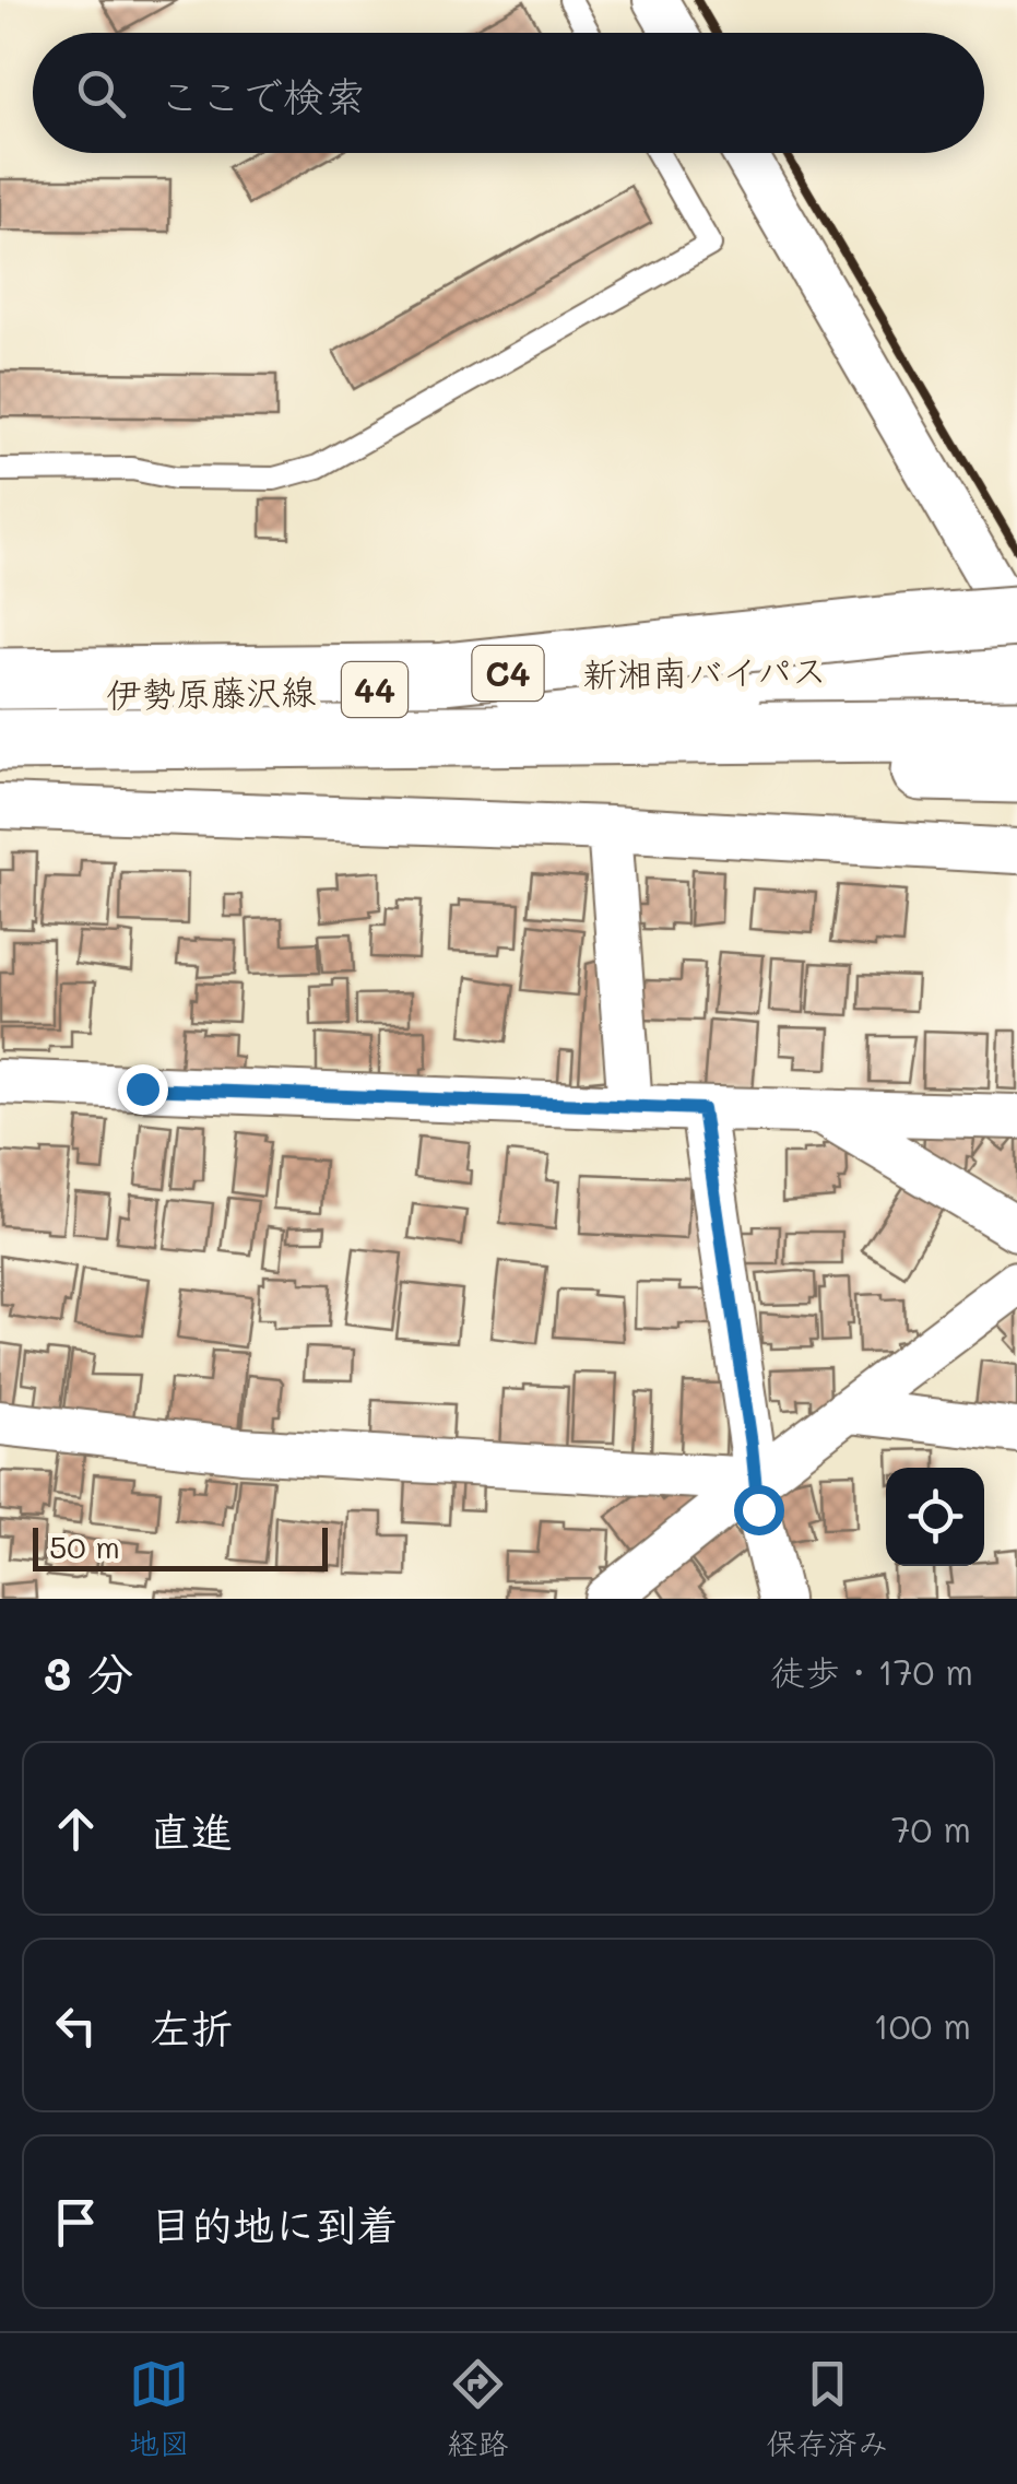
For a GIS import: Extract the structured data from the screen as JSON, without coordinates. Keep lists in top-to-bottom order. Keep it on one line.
{"streets":{"main road":["新湘南バイパス","C4","44","伊勢原藤沢線"]},"scale_bar":"50 m","page":{"search":"ここで検索","scale":"50 m","heading":["3 分","徒歩 · 170 m"],"list":[["直進","70 m"],["左折","100 m"],"目的地に到着"],"nav":["地図","経路","保存済み"]}}
